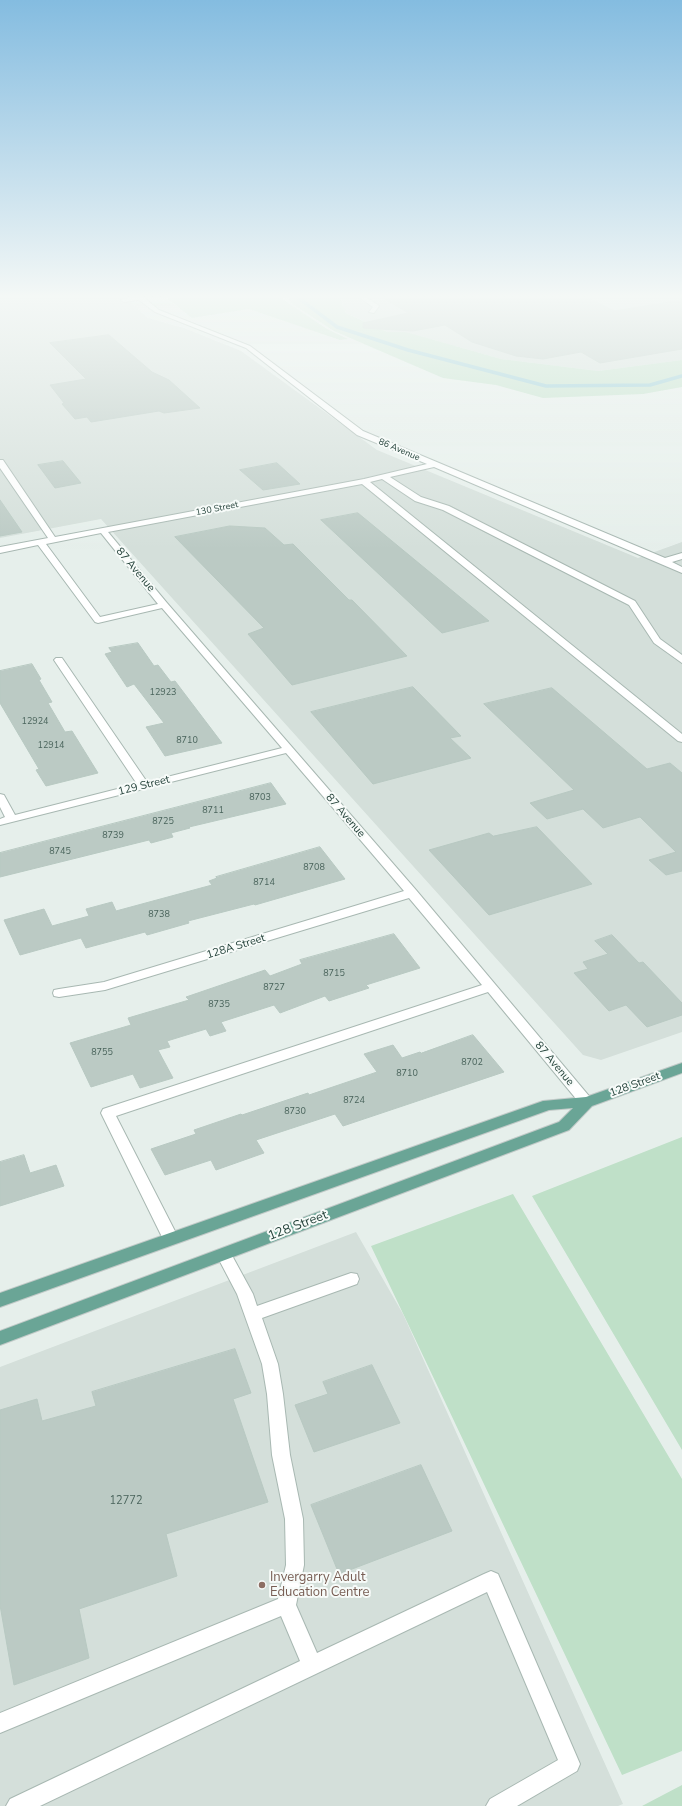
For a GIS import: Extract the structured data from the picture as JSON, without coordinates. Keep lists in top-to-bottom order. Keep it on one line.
{"streets":{"main road":["128 Street"],"street":["86 Avenue","130 Street","87 Avenue","129 Street","128A Street"]},"crossings":[["86 Avenue","130 Street"],["130 Street","87 Avenue"],["87 Avenue","129 Street"],["87 Avenue","128A Street"],["87 Avenue","128 Street"]],"places":["Invergarry Adult Education Centre"],"house_numbers":["12923","12924","8710","12914","8703","8711","8725","8739","8745","8708","8714","8738","8715","8727","8735","8755","8702","8710","8724","8730","12772"]}
